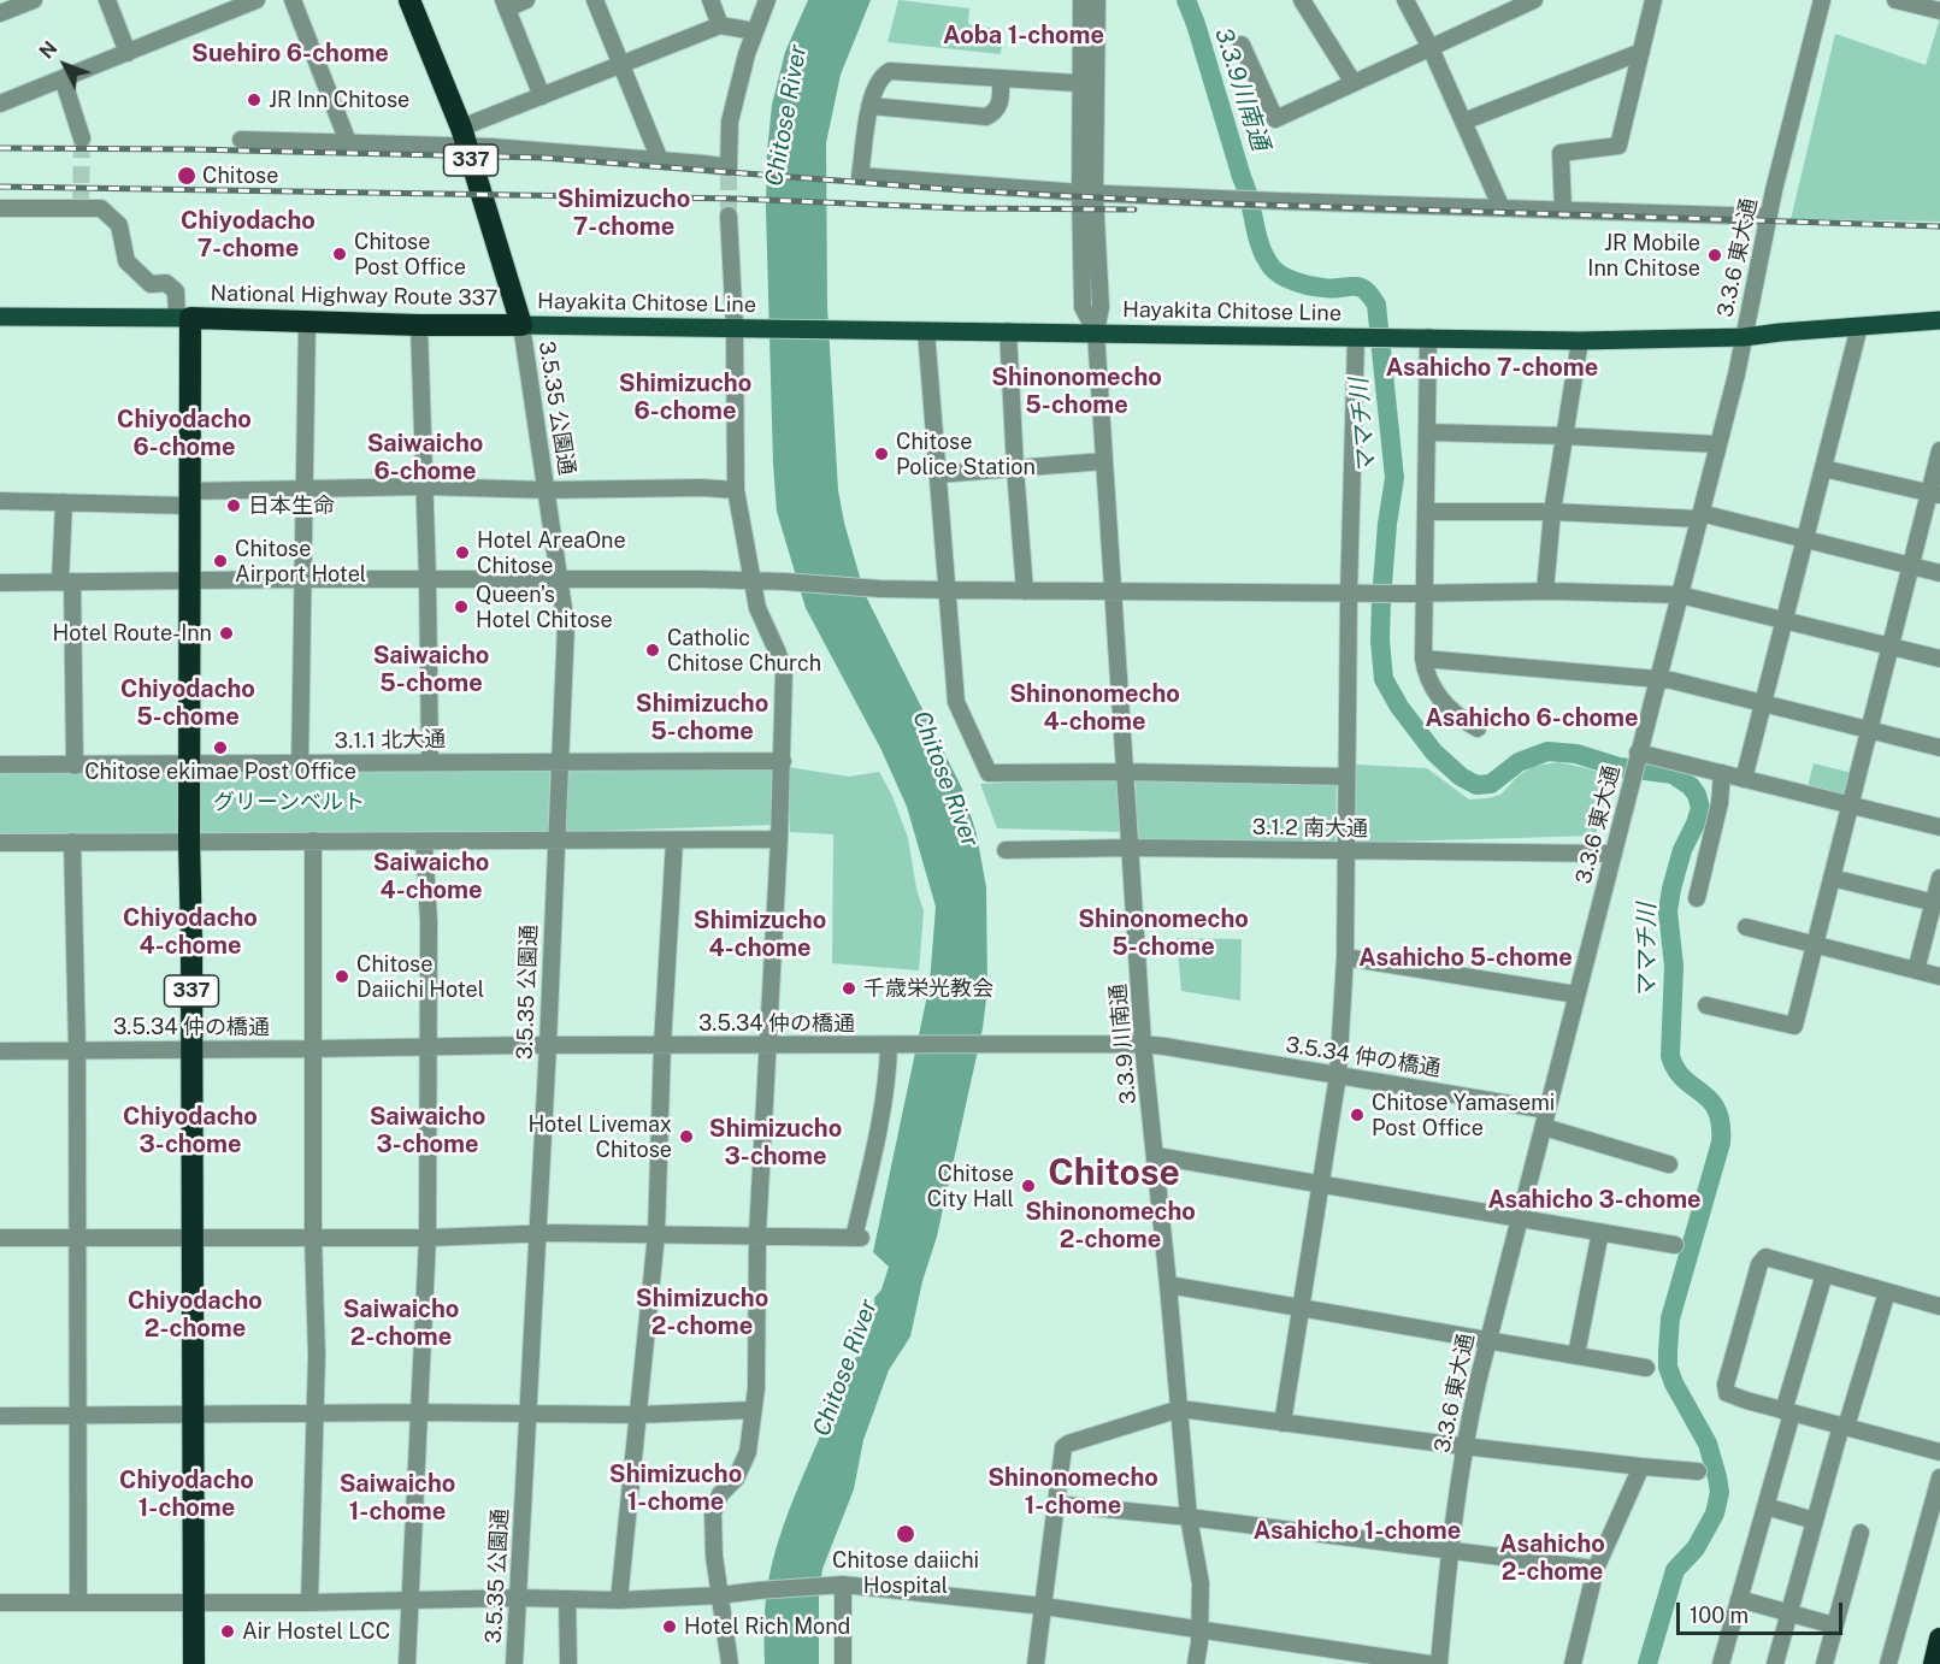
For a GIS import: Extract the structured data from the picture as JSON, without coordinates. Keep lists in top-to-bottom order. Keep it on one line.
{"streets":{"highway":["337","National Highway Route 337"],"main road":["Hayakita Chitose Line"],"street":["3.3.6 東大通","3.5.35 公園通","3.1.1 北大通","3.1.2 南大通","3.5.34 仲の橋通","3.3.9 川南通"]},"crossings":[["3.3.6 東大通","Hayakita Chitose Line"],["3.3.6 東大通","3.1.2 南大通"],["3.3.6 東大通","3.5.34 仲の橋通"],["National Highway Route 337","Hayakita Chitose Line"],["National Highway Route 337","3.5.35 公園通"],["National Highway Route 337","3.1.1 北大通"],["National Highway Route 337","3.5.34 仲の橋通"],["Hayakita Chitose Line","3.5.35 公園通"],["Hayakita Chitose Line","3.3.9 川南通"],["3.5.35 公園通","3.1.1 北大通"],["3.5.35 公園通","3.5.34 仲の橋通"],["3.1.2 南大通","3.3.9 川南通"],["3.5.34 仲の橋通","3.3.9 川南通"]],"districts":["Aoba 1-chome","Suehiro 6-chome","Shimizucho 7-chome","Chiyodacho 7-chome","Asahicho 7-chome","Shinonomecho 5-chome","Shimizucho 6-chome","Chiyodacho 6-chome","Saiwaicho 6-chome","Saiwaicho 5-chome","Chiyodacho 5-chome","Shinonomecho 4-chome","Shimizucho 5-chome","Asahicho 6-chome","Saiwaicho 4-chome","Chiyodacho 4-chome","Shinonomecho 5-chome","Shimizucho 4-chome","Asahicho 5-chome","Chiyodacho 3-chome","Saiwaicho 3-chome","Shimizucho 3-chome","Chitose","Asahicho 3-chome","Shinonomecho 2-chome","Shimizucho 2-chome","Chiyodacho 2-chome","Saiwaicho 2-chome","Shimizucho 1-chome","Shinonomecho 1-chome","Chiyodacho 1-chome","Saiwaicho 1-chome","Asahicho 1-chome","Asahicho 2-chome"],"water":["3.3.9川南通","Chitose River","ママチ川"],"parks":["グリーンベルト"],"places":["JR Inn Chitose","Chitose","Chitose Post Office","JR Mobile Inn Chitose","Chitose Police Station","日本生命","Hotel AreaOne Chitose","Chitose Airport Hotel","Queen's Hotel Chitose","Hotel Route-Inn","Catholic Chitose Church","Chitose ekimae Post Office","Chitose Daiichi Hotel","千歳栄光教会","Chitose Yamasemi Post Office","Hotel Livemax Chitose","Chitose City Hall","Chitose daiichi Hospital","Hotel Rich Mond","Air Hostel LCC"],"scale_bar":"100 m","north":"top left"}
